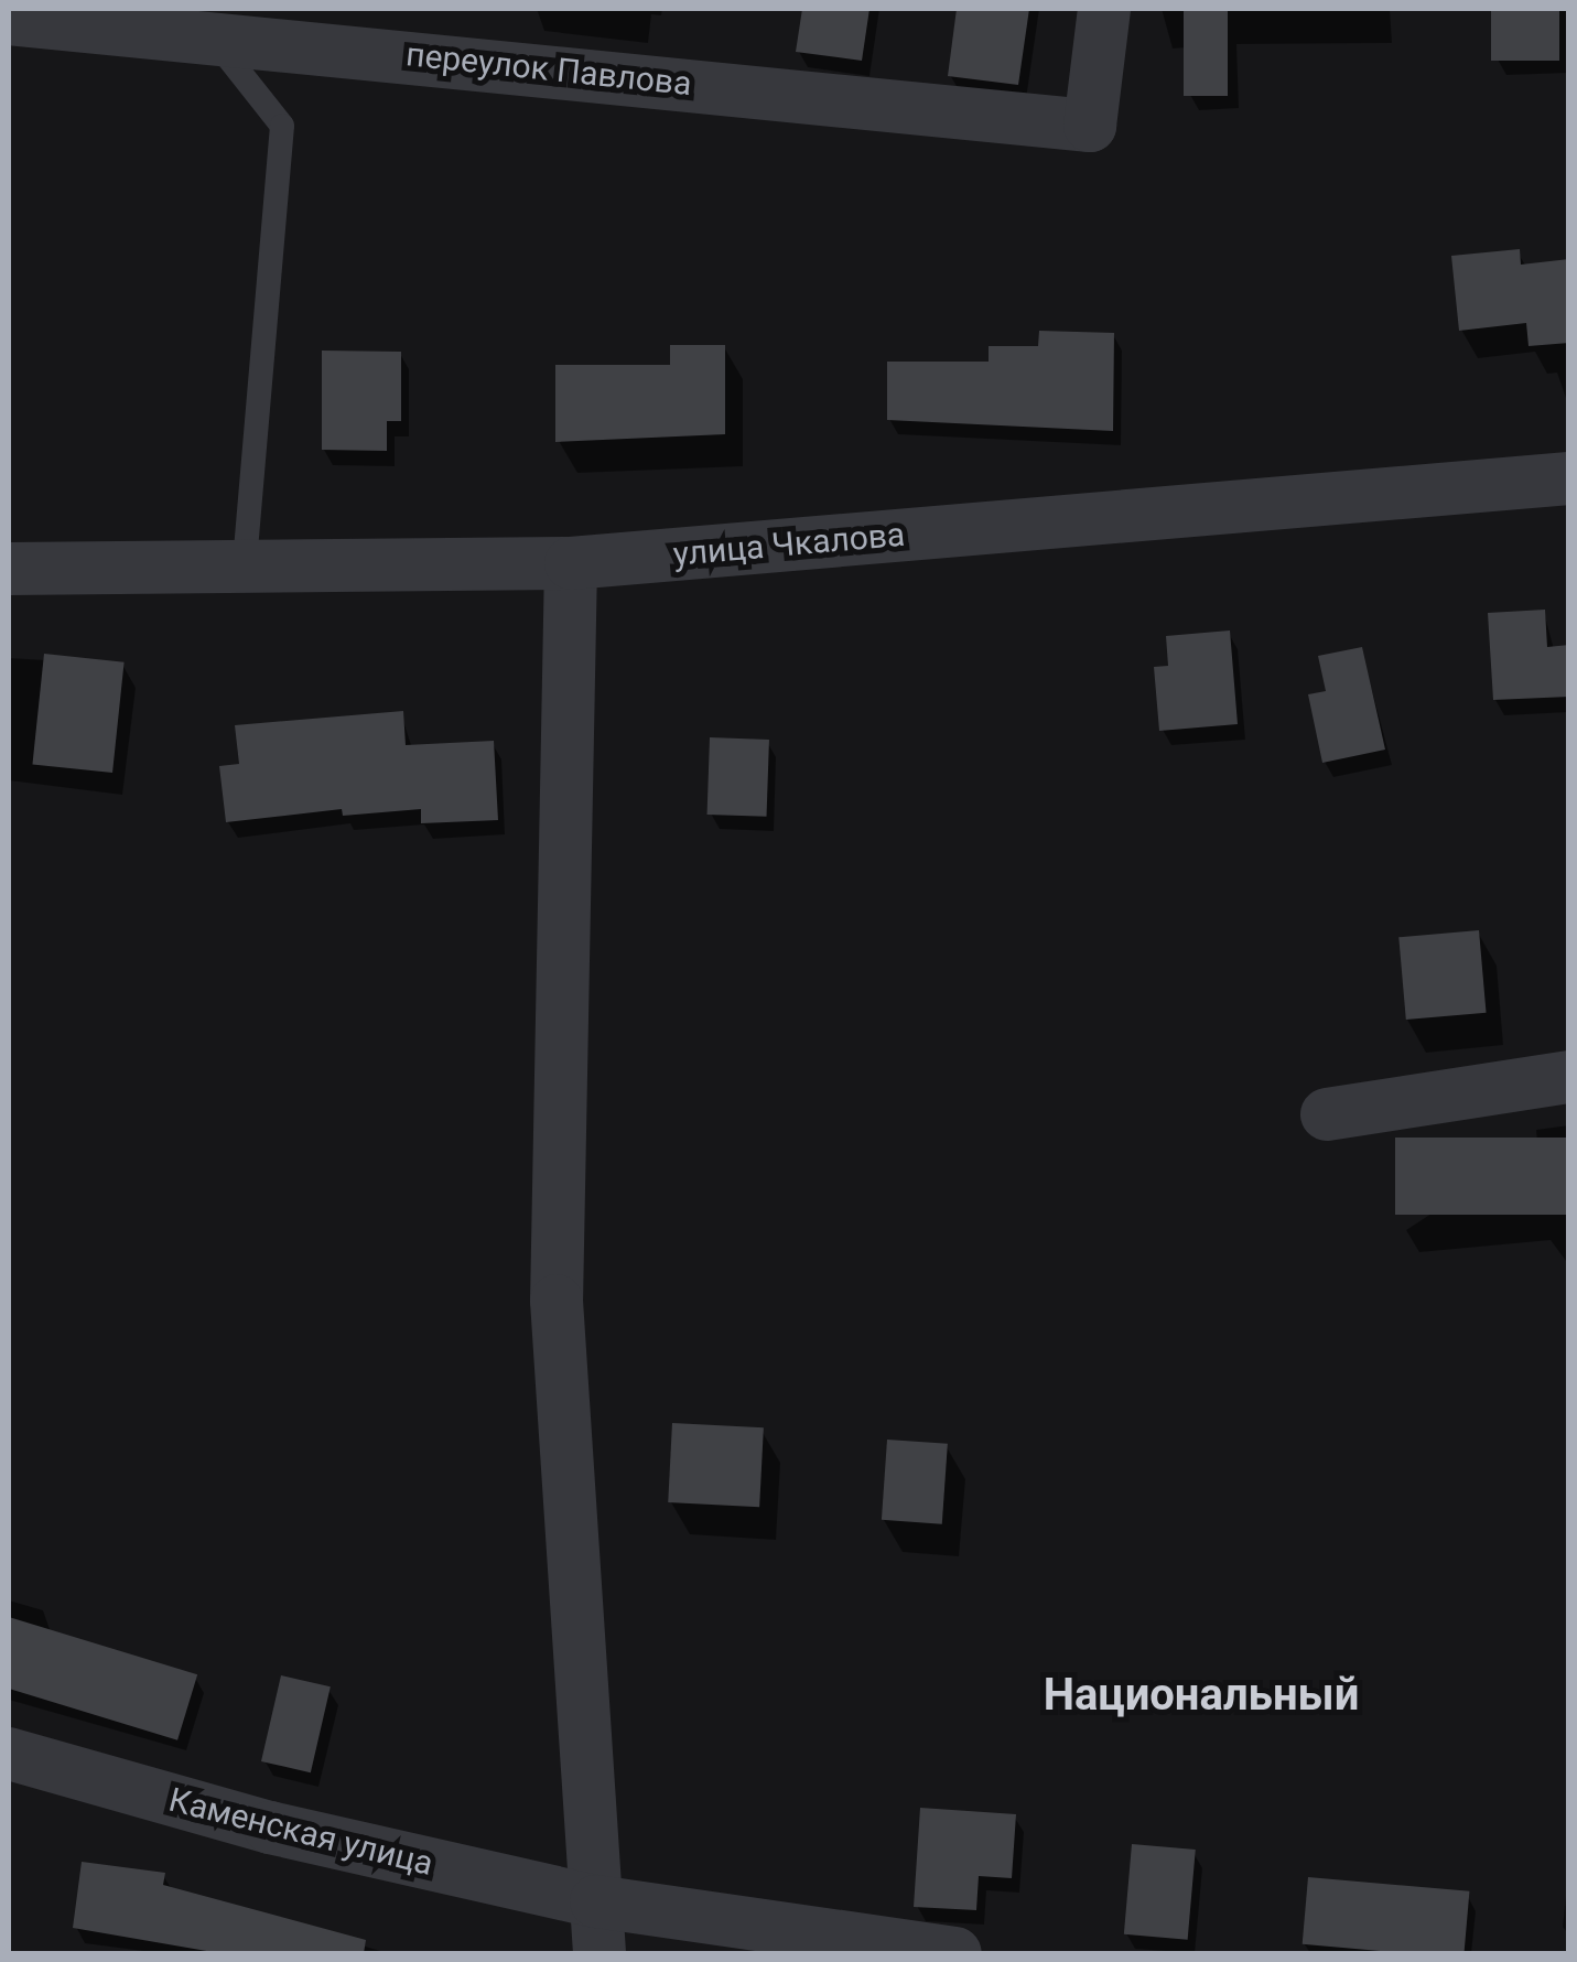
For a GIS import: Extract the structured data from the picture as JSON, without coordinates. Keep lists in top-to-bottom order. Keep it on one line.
{"streets":{"street":["переулок Павлова","улица Чкалова","Каменская улица"]},"districts":["Национальный"]}
